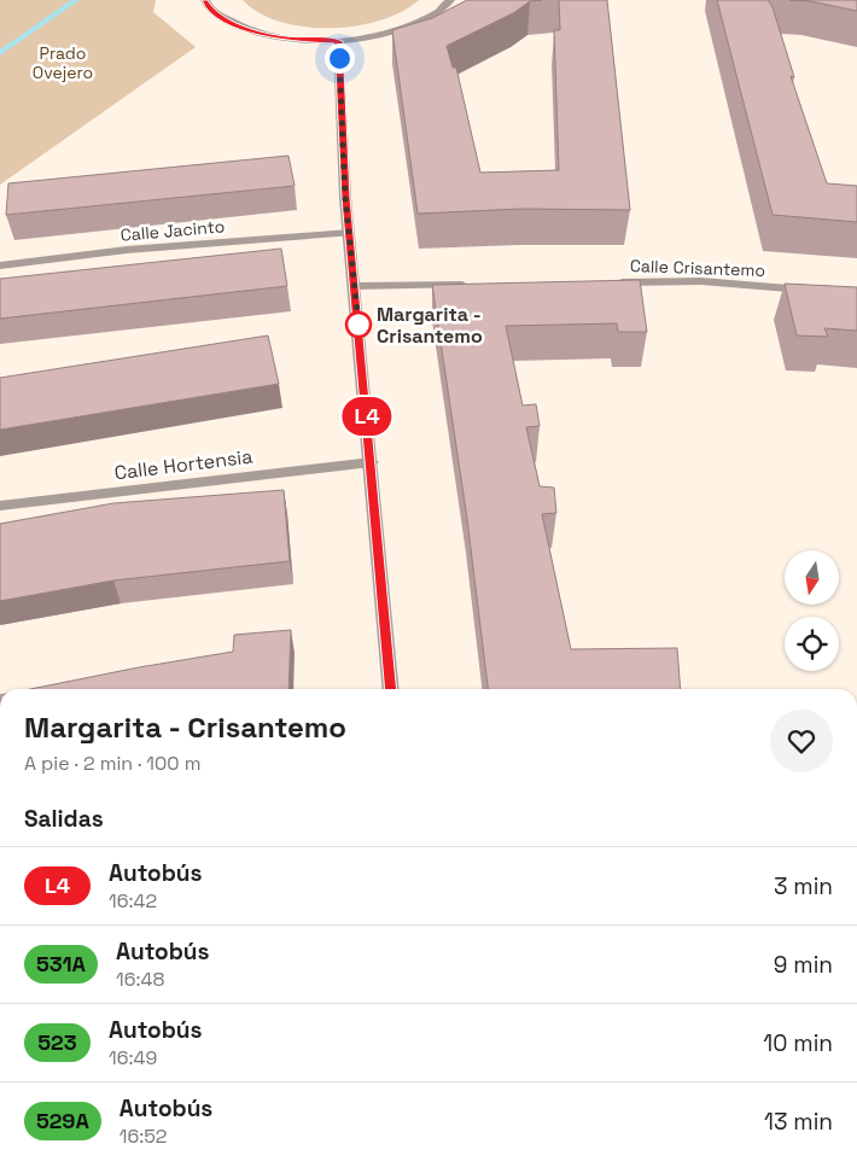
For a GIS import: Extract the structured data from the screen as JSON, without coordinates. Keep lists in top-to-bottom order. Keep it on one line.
{"streets":{"street":["Calle Jacinto","Calle Crisantemo","Calle Hortensia"]},"parks":["Prado Ovejero"],"places":["Margarita - Crisantemo"],"lines":["bus line L4"],"north":"bottom","page":{"on_map":"L4","heading":[["Margarita - Crisantemo","A pie · 2 min · 100 m"],"Salidas"],"list":[{"mark":"L4","name":"Autobús","note":"16:42","value":"3 min"},{"mark":"531A","name":"Autobús","note":"16:48","value":"9 min"},{"mark":"523","name":"Autobús","note":"16:49","value":"10 min"},{"mark":"529A","name":"Autobús","note":"16:52","value":"13 min"}]}}
